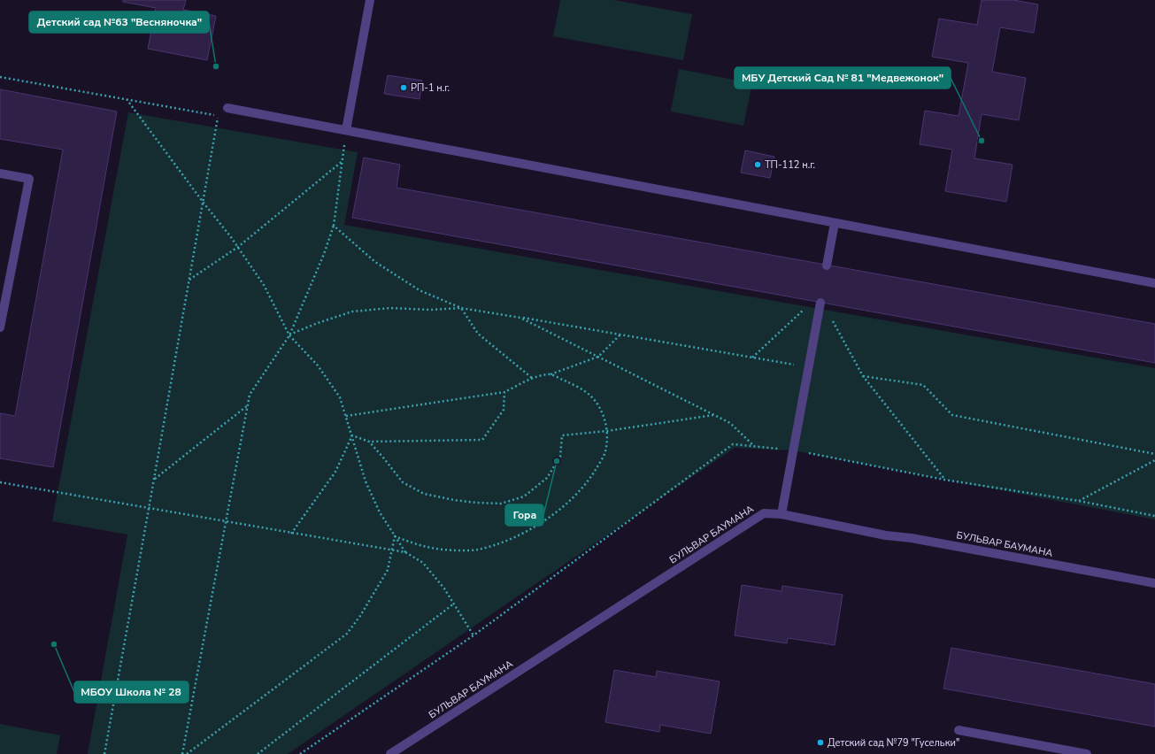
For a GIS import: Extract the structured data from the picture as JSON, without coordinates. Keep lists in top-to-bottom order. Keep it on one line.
{"streets":{"street":["БУЛЬВАР БАУМАНА"]},"places":["Детский сад №63 \"Весняночка\"","РП-1 н.г.","МБУ Детский Сад № 81 \"Медвежонок\"","ТП-112 н.г.","Гора","МБОУ Школа № 28","Детский сад №79 \"Гусельки\""]}
